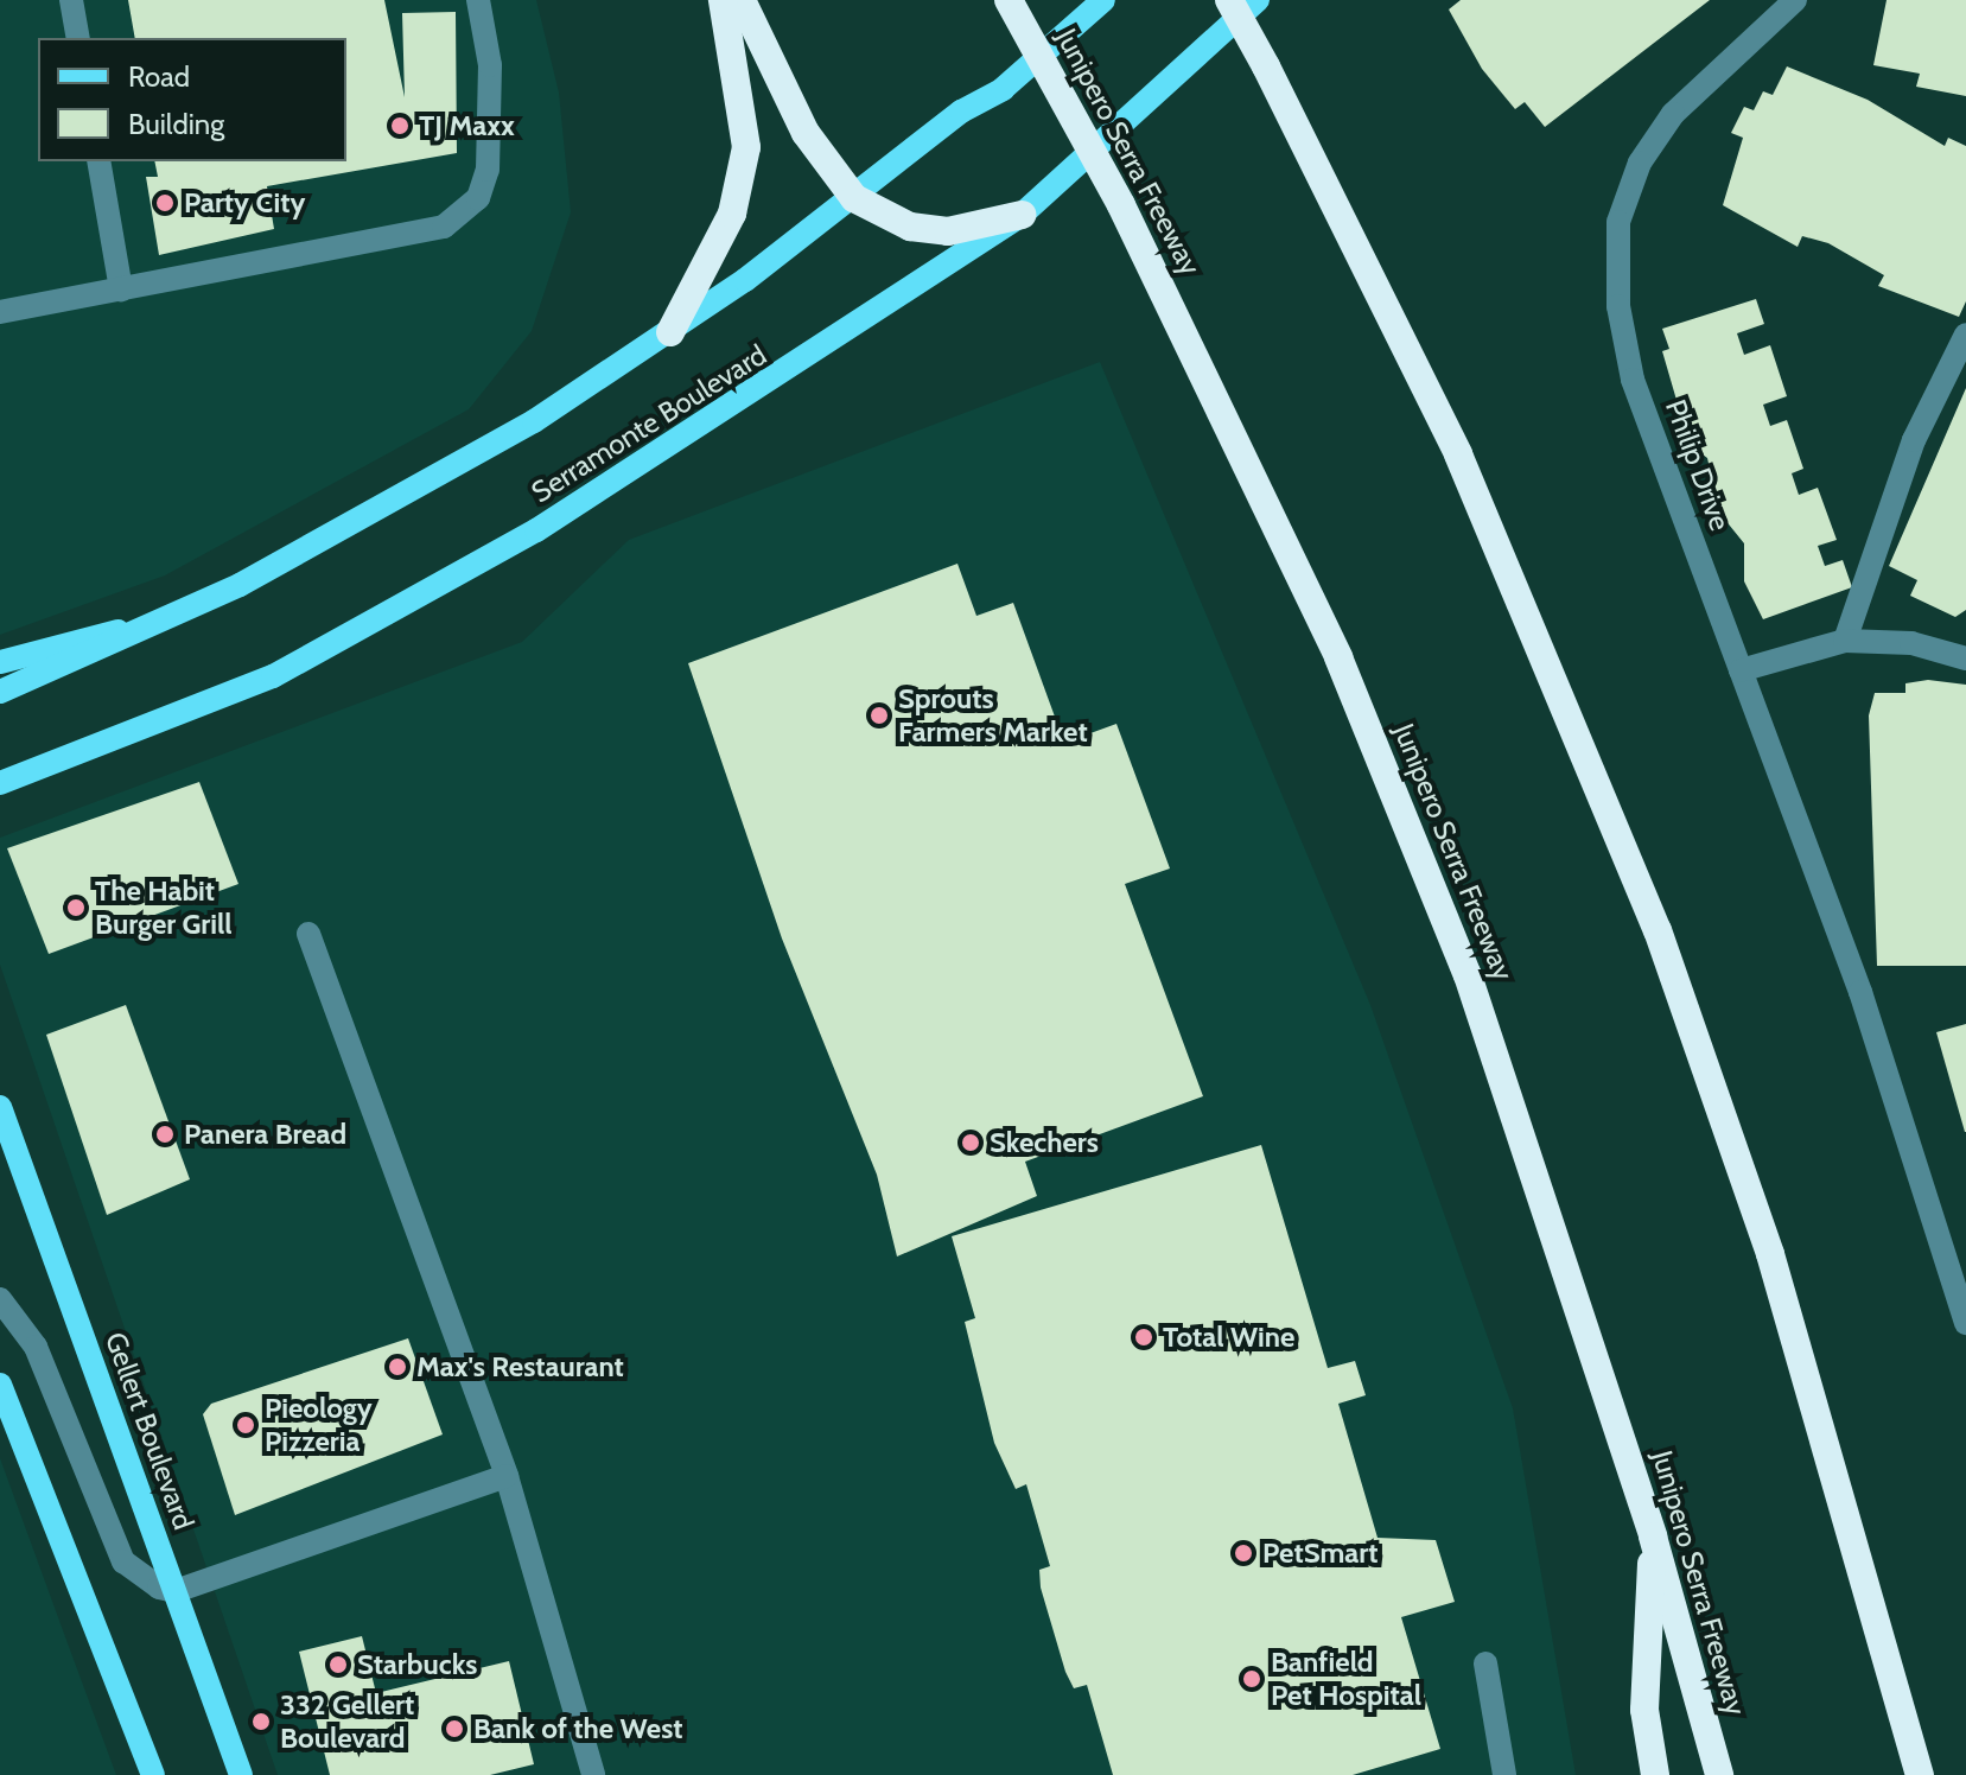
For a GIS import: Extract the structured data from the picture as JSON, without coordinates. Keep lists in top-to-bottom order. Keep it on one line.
{"streets":{"highway":["Junipero Serra Freeway"],"main road":["Serramonte Boulevard","Gellert Boulevard"],"street":["Philip Drive"]},"places":["TJ Maxx","Party City","Sprouts Farmers Market","The Habit Burger Grill","Panera Bread","Skechers","Total Wine","Max's Restaurant","Pieology Pizzeria","PetSmart","Starbucks","Banfield Pet Hospital","332 Gellert Boulevard","Bank of the West"],"legend":["Road","Building"]}
